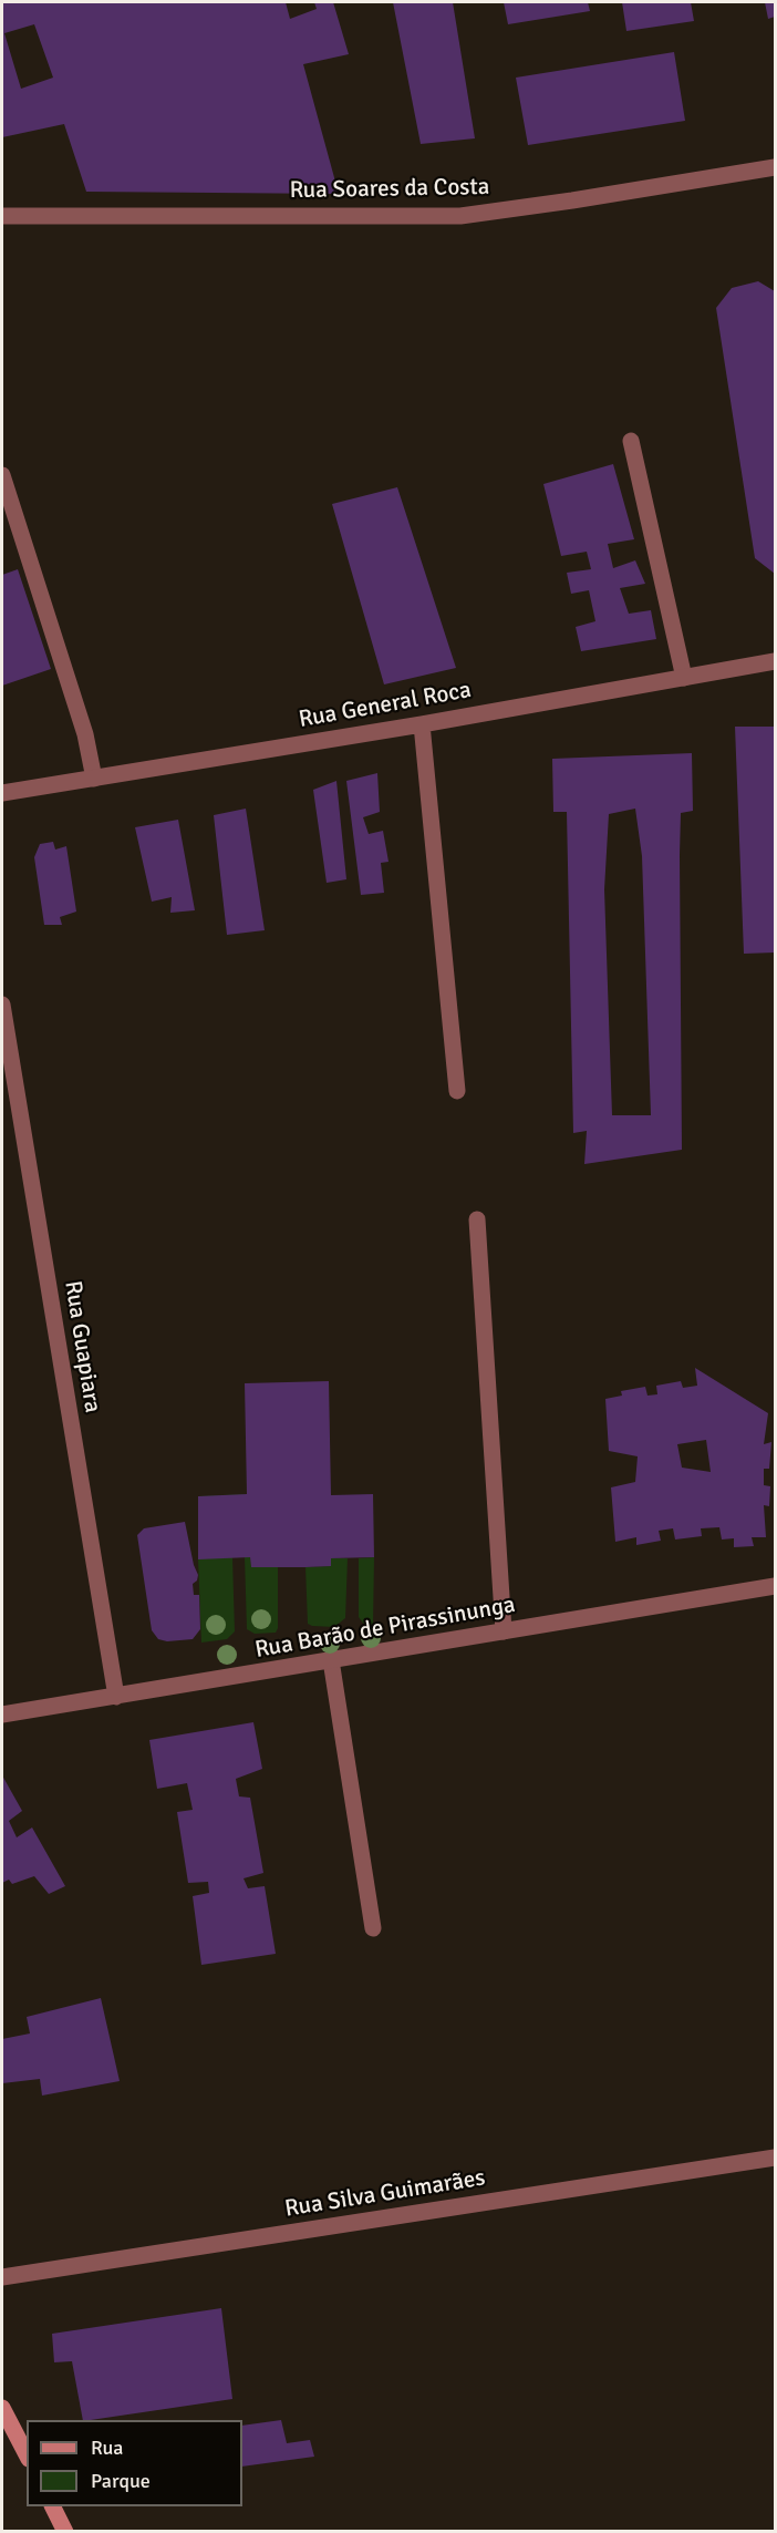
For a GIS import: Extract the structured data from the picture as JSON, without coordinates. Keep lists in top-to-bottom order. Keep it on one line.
{"streets":{"street":["Rua Soares da Costa","Rua General Roca","Rua Guapiara","Rua Barão de Pirassinunga","Rua Silva Guimarães"]},"crossings":[["Rua Guapiara","Rua Barão de Pirassinunga"]],"legend":["Rua","Parque"]}
